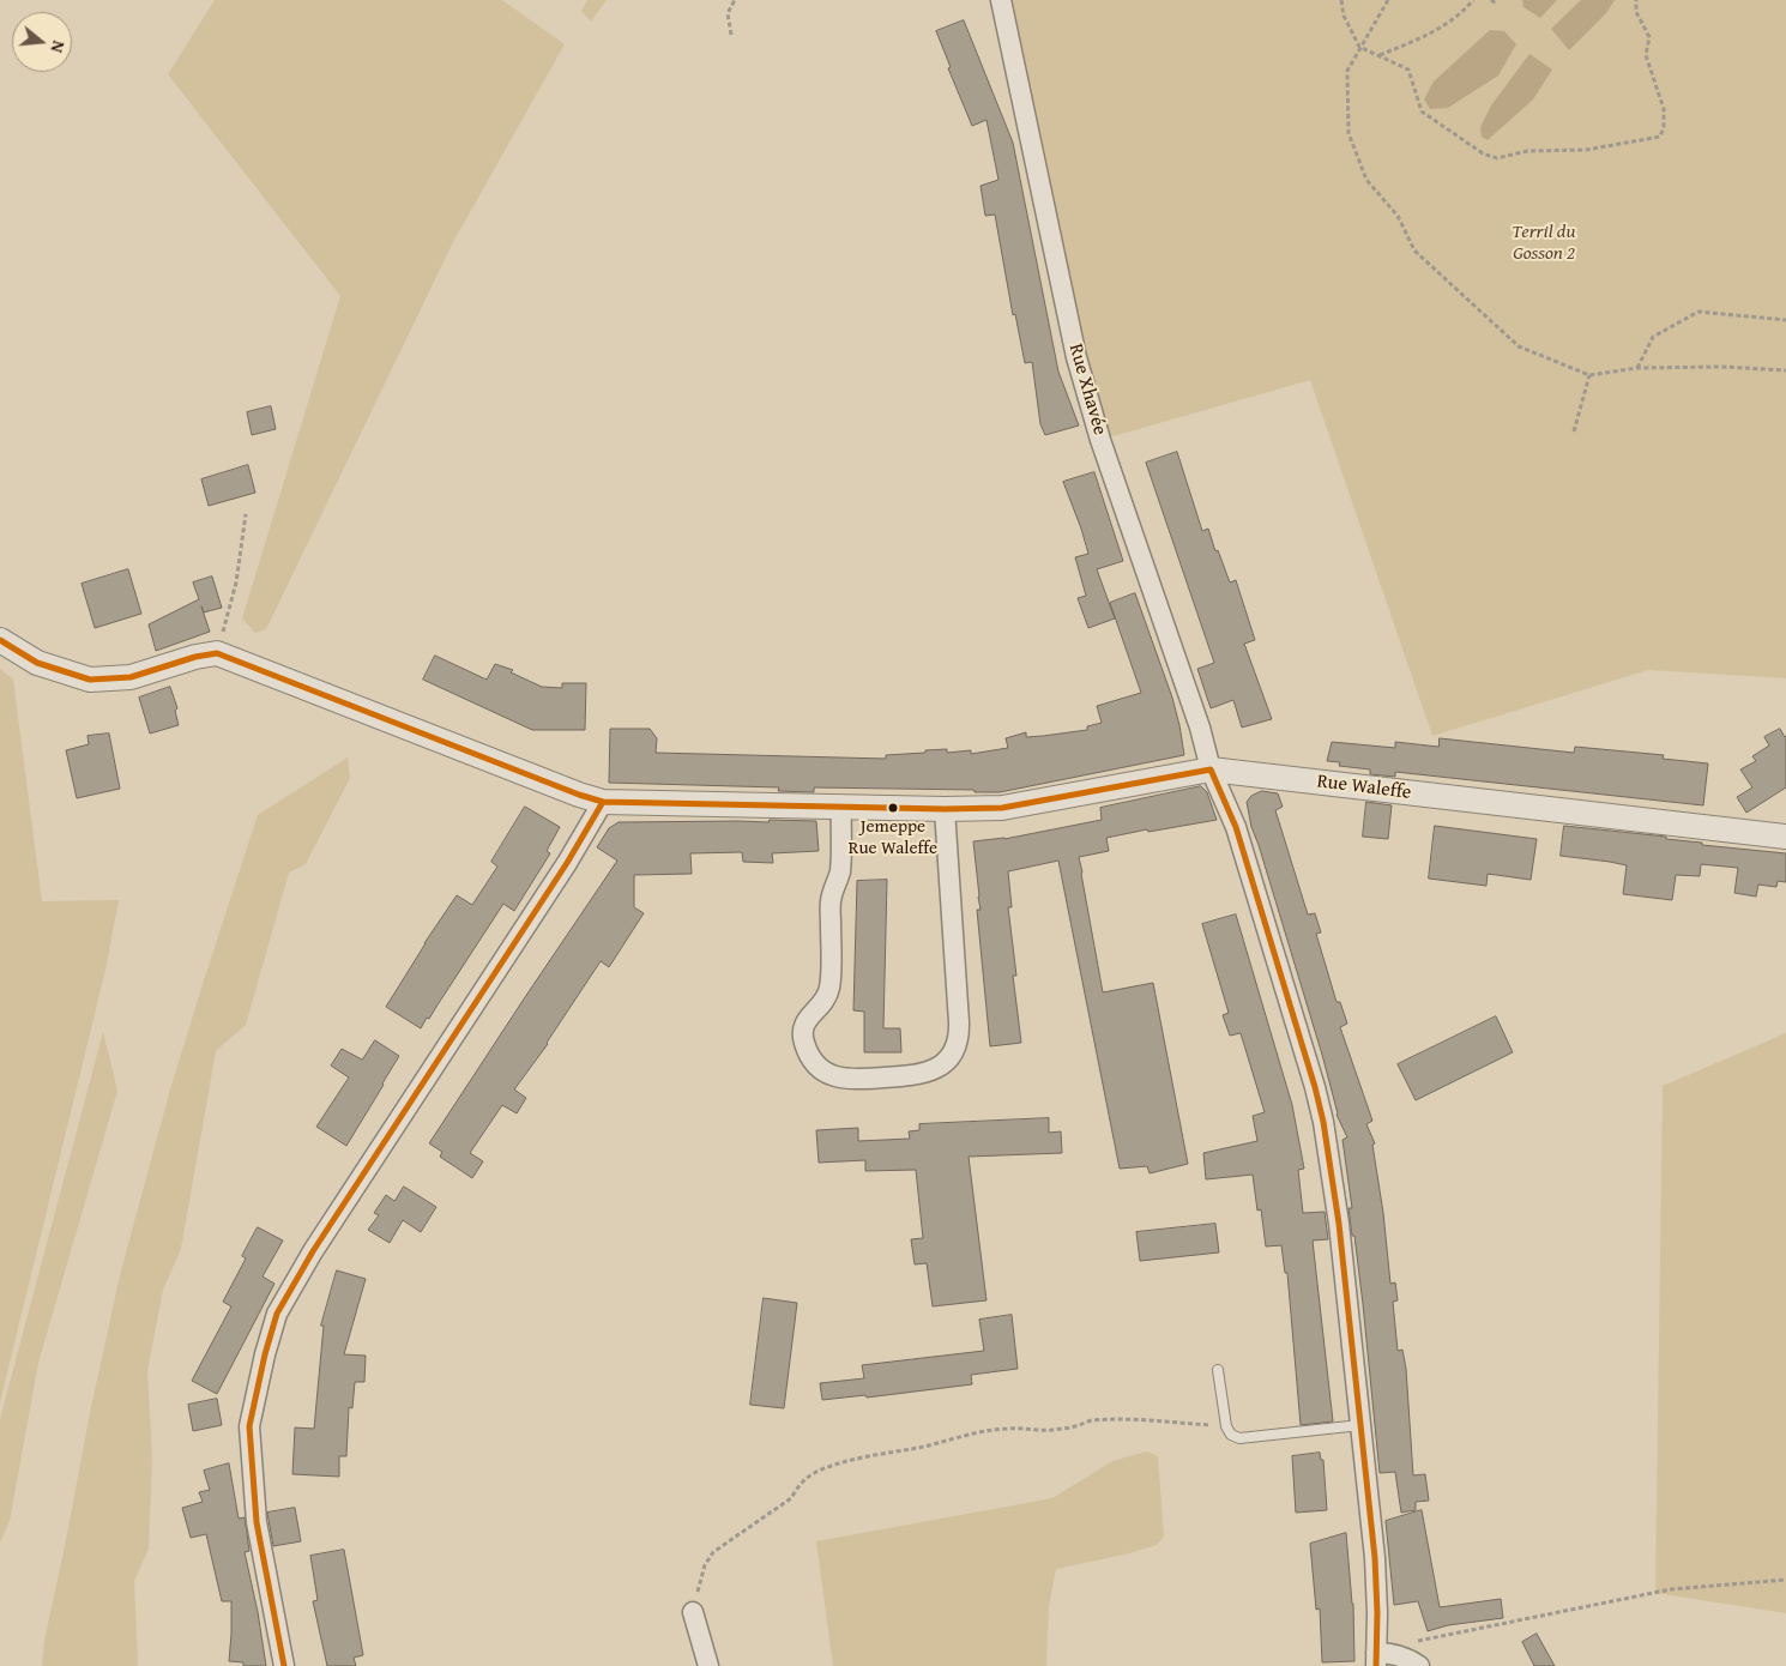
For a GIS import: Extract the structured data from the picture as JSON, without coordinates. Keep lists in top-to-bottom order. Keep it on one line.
{"streets":{"street":["Rue Xhavée","Rue Waleffe"]},"crossings":[["Rue Xhavée","Rue Waleffe"]],"parks":["Terril du Gosson 2"],"places":["Jemeppe Rue Waleffe"],"north":"right"}
